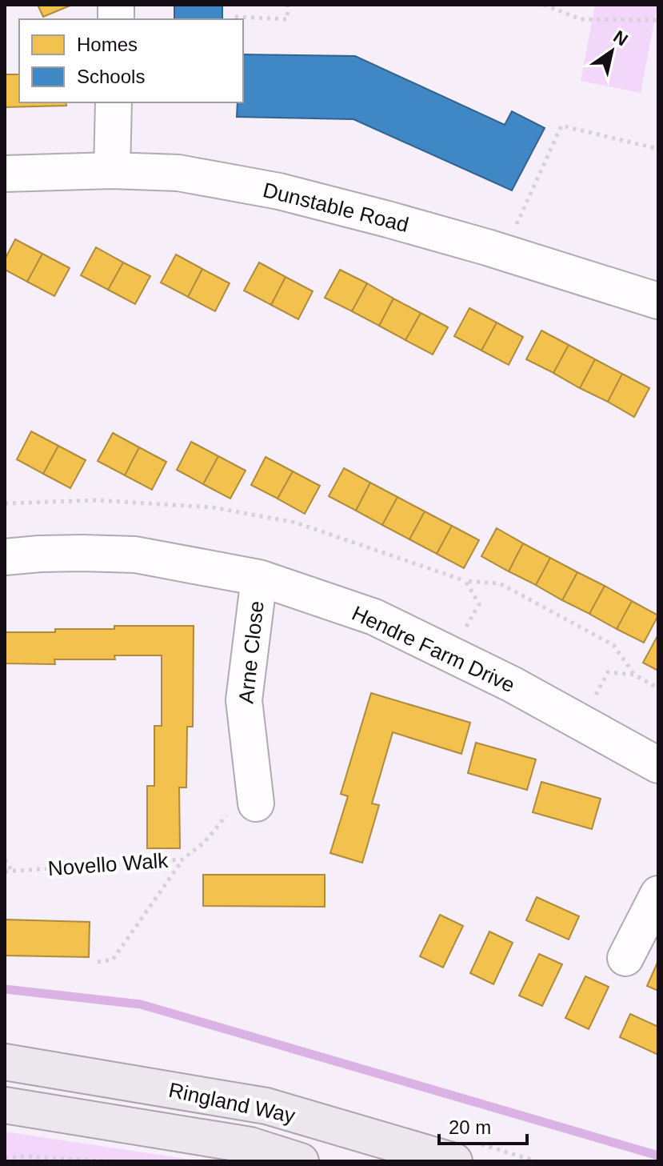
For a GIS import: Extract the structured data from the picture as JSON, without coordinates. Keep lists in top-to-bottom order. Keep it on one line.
{"streets":{"main road":["Ringland Way"],"street":["Dunstable Road","Hendre Farm Drive","Arne Close"],"path":["Novello Walk"]},"crossings":[["Hendre Farm Drive","Arne Close"],["Arne Close","Novello Walk"]],"legend":["Homes","Schools"],"scale_bar":"20 m","north":"top right"}
